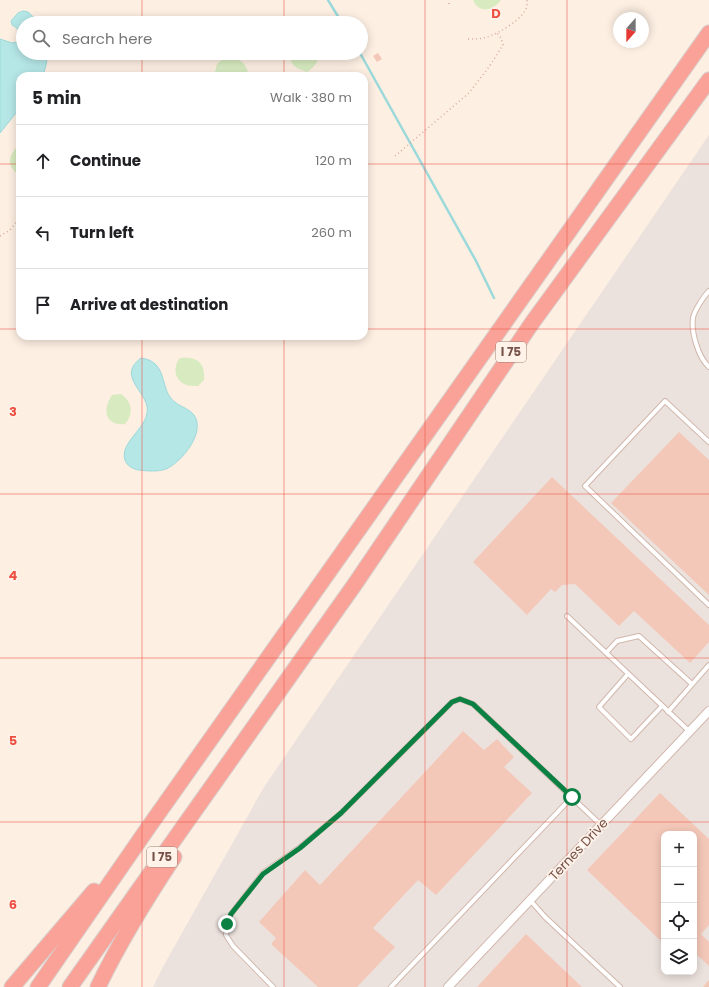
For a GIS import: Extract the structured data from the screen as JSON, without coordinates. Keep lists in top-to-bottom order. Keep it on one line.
{"streets":{"highway":["I 75"],"street":["Ternes Drive"]},"north":"bottom","page":{"search":"Search here","heading":["5 min","Walk · 380 m"],"list":[["Continue","120 m"],["Turn left","260 m"],"Arrive at destination"],"map_buttons":["+","−"]},"grid":{"columns":["D"],"rows":["3","4","5","6"]}}
